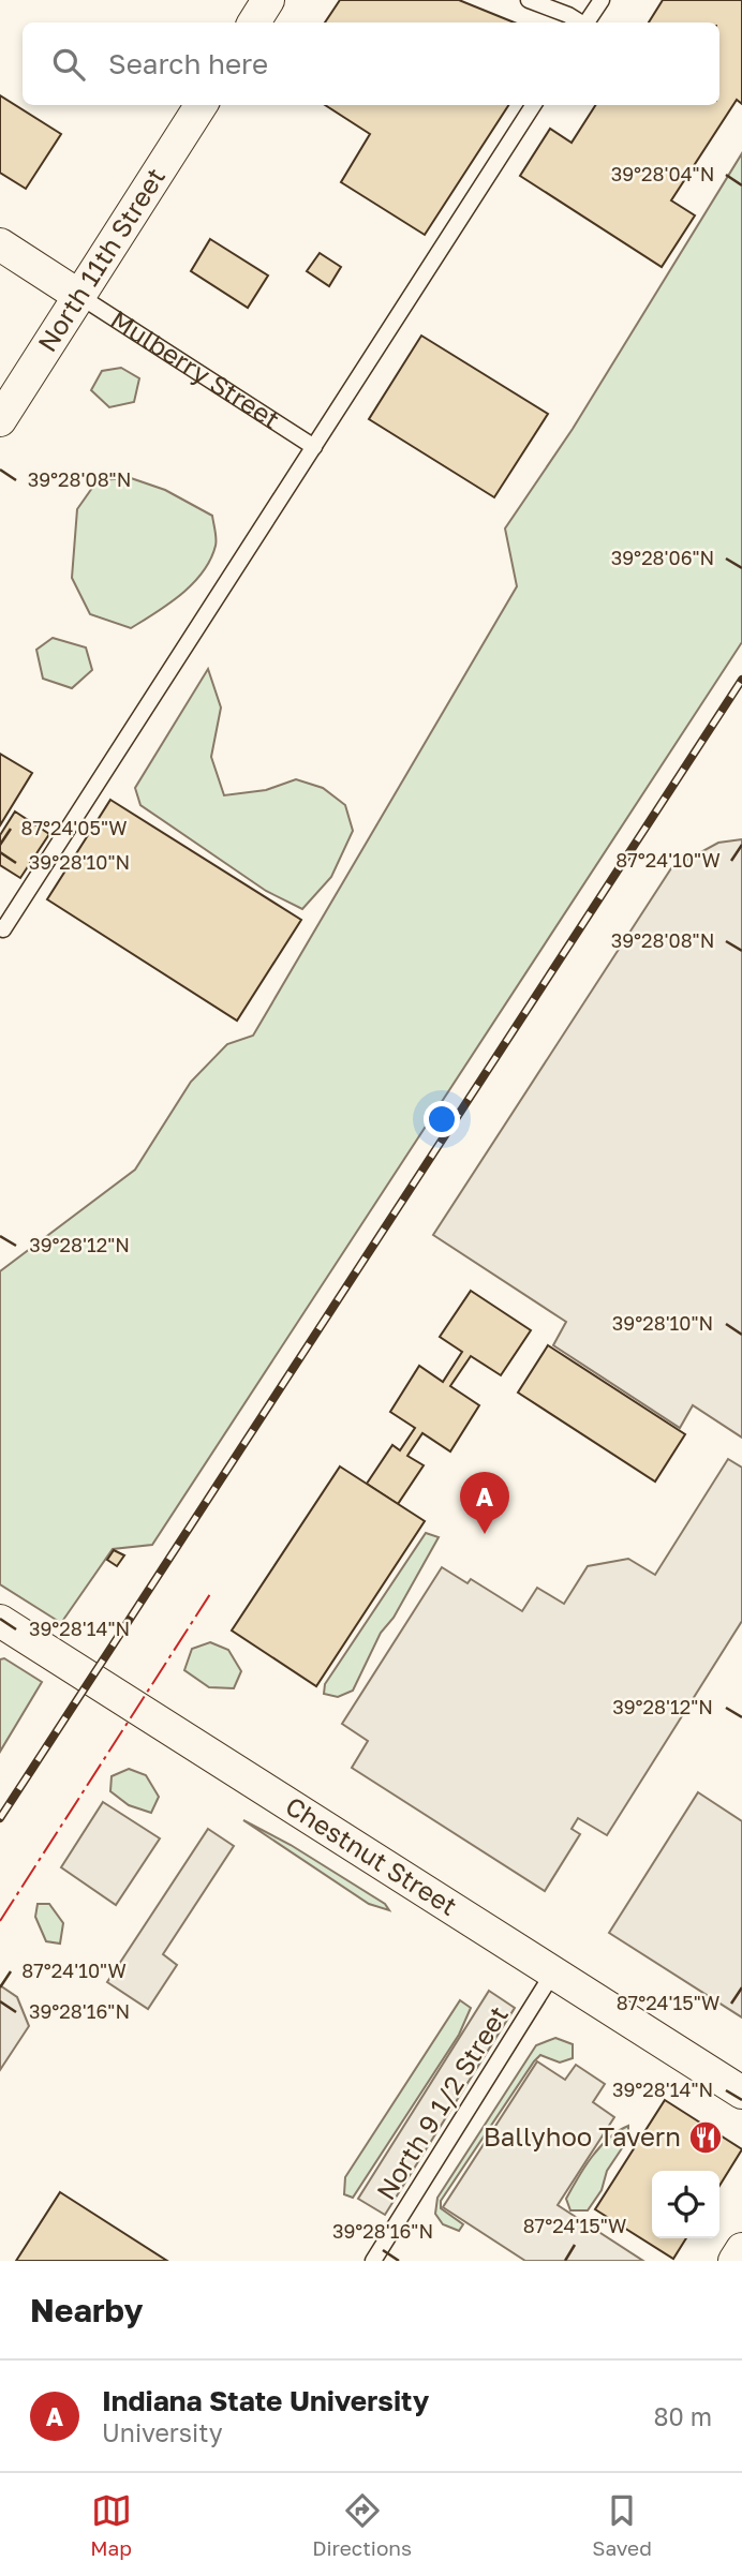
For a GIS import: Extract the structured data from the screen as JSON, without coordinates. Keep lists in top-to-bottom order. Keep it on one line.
{"streets":{"street":["North 11th Street","Mulberry Street","Chestnut Street"],"lane":["North 9 1/2 Street"]},"crossings":[["North 11th Street","Mulberry Street"],["Chestnut Street","North 9 1/2 Street"]],"places":{"restaurant":["Ballyhoo Tavern"]},"page":{"search":"Search here","pins":"A","heading":"Nearby","list":[{"mark":"A","name":"Indiana State University","note":"University","value":"80 m"}],"nav":["Map","Directions","Saved"]},"coordinates":["39°28'04\"N","39°28'08\"N","39°28'06\"N","87°24'05\"W","87°24'10\"W","39°28'10\"N","39°28'12\"N","39°28'14\"N","87°24'15\"W","39°28'16\"N"]}
